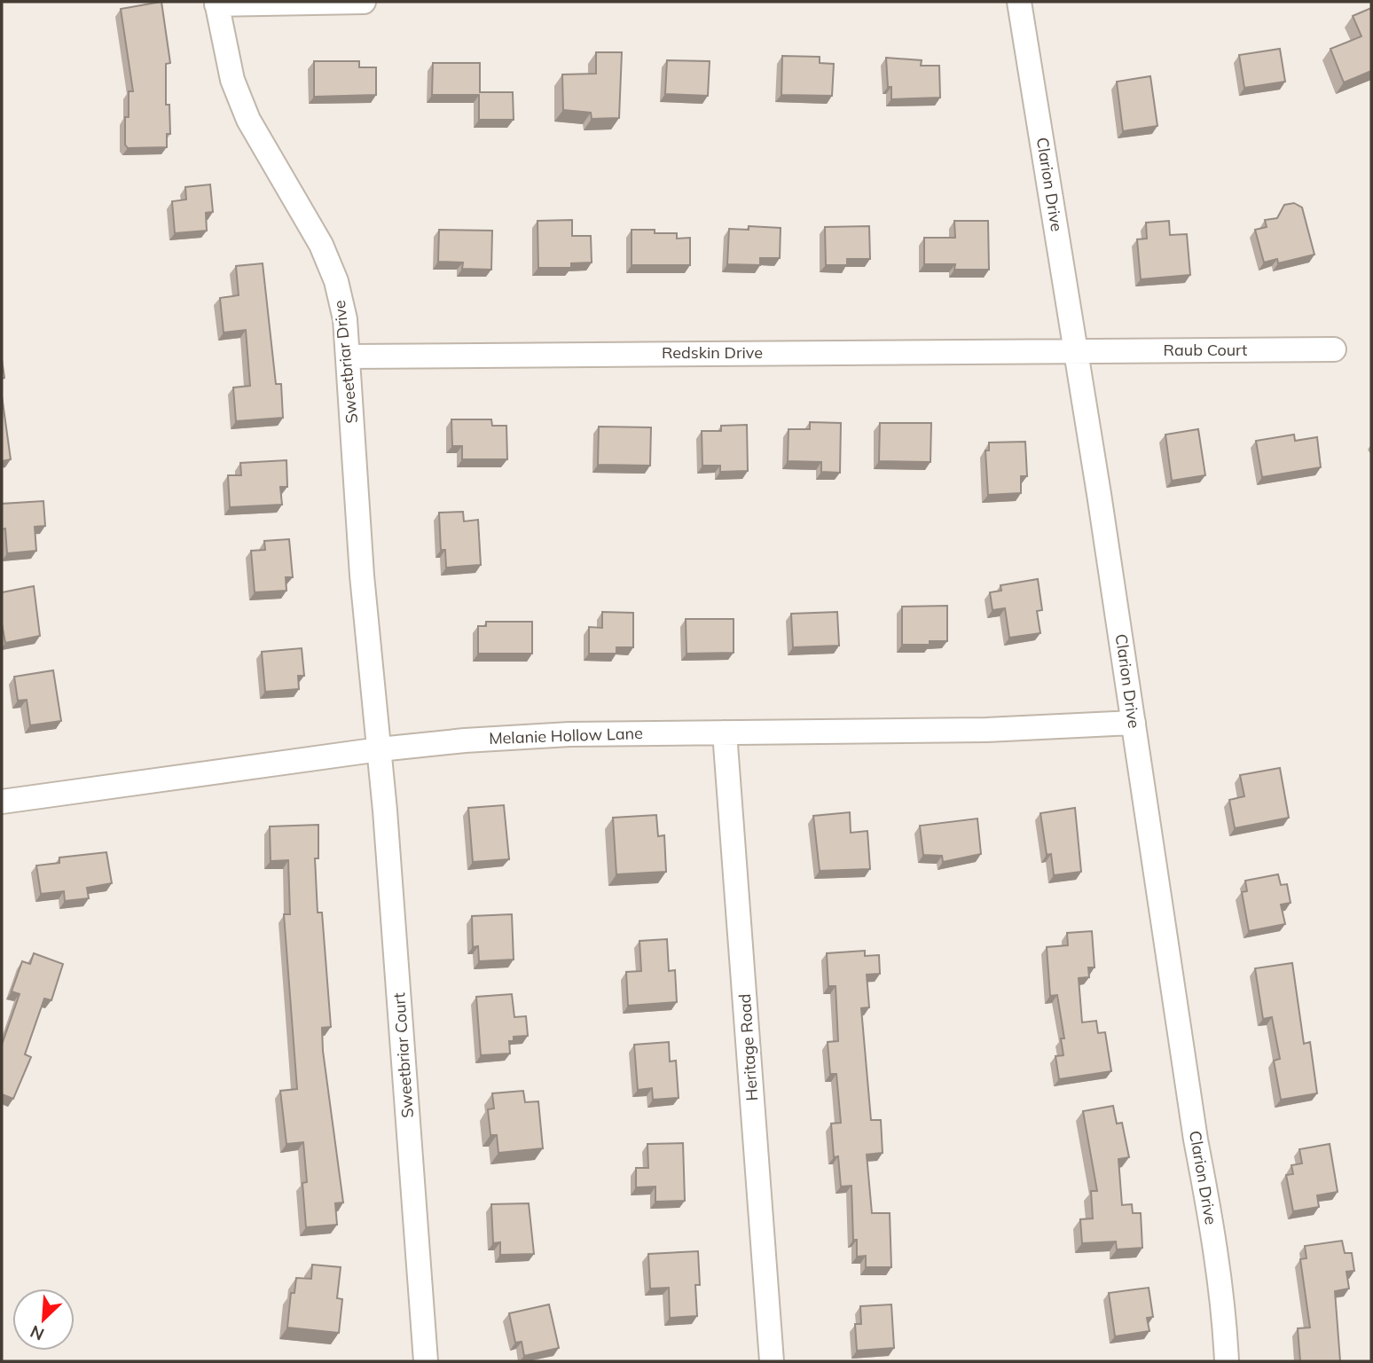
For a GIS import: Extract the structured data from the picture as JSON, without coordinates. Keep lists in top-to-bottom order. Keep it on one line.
{"streets":{"street":["Clarion Drive","Raub Court","Redskin Drive","Sweetbriar Drive","Melanie Hollow Lane","Heritage Road","Sweetbriar Court"]},"crossings":[["Clarion Drive","Raub Court"],["Clarion Drive","Redskin Drive"],["Clarion Drive","Melanie Hollow Lane"],["Raub Court","Redskin Drive"],["Redskin Drive","Sweetbriar Drive"],["Sweetbriar Drive","Melanie Hollow Lane"],["Sweetbriar Drive","Sweetbriar Court"],["Melanie Hollow Lane","Heritage Road"],["Melanie Hollow Lane","Sweetbriar Court"]],"north":"bottom left"}
